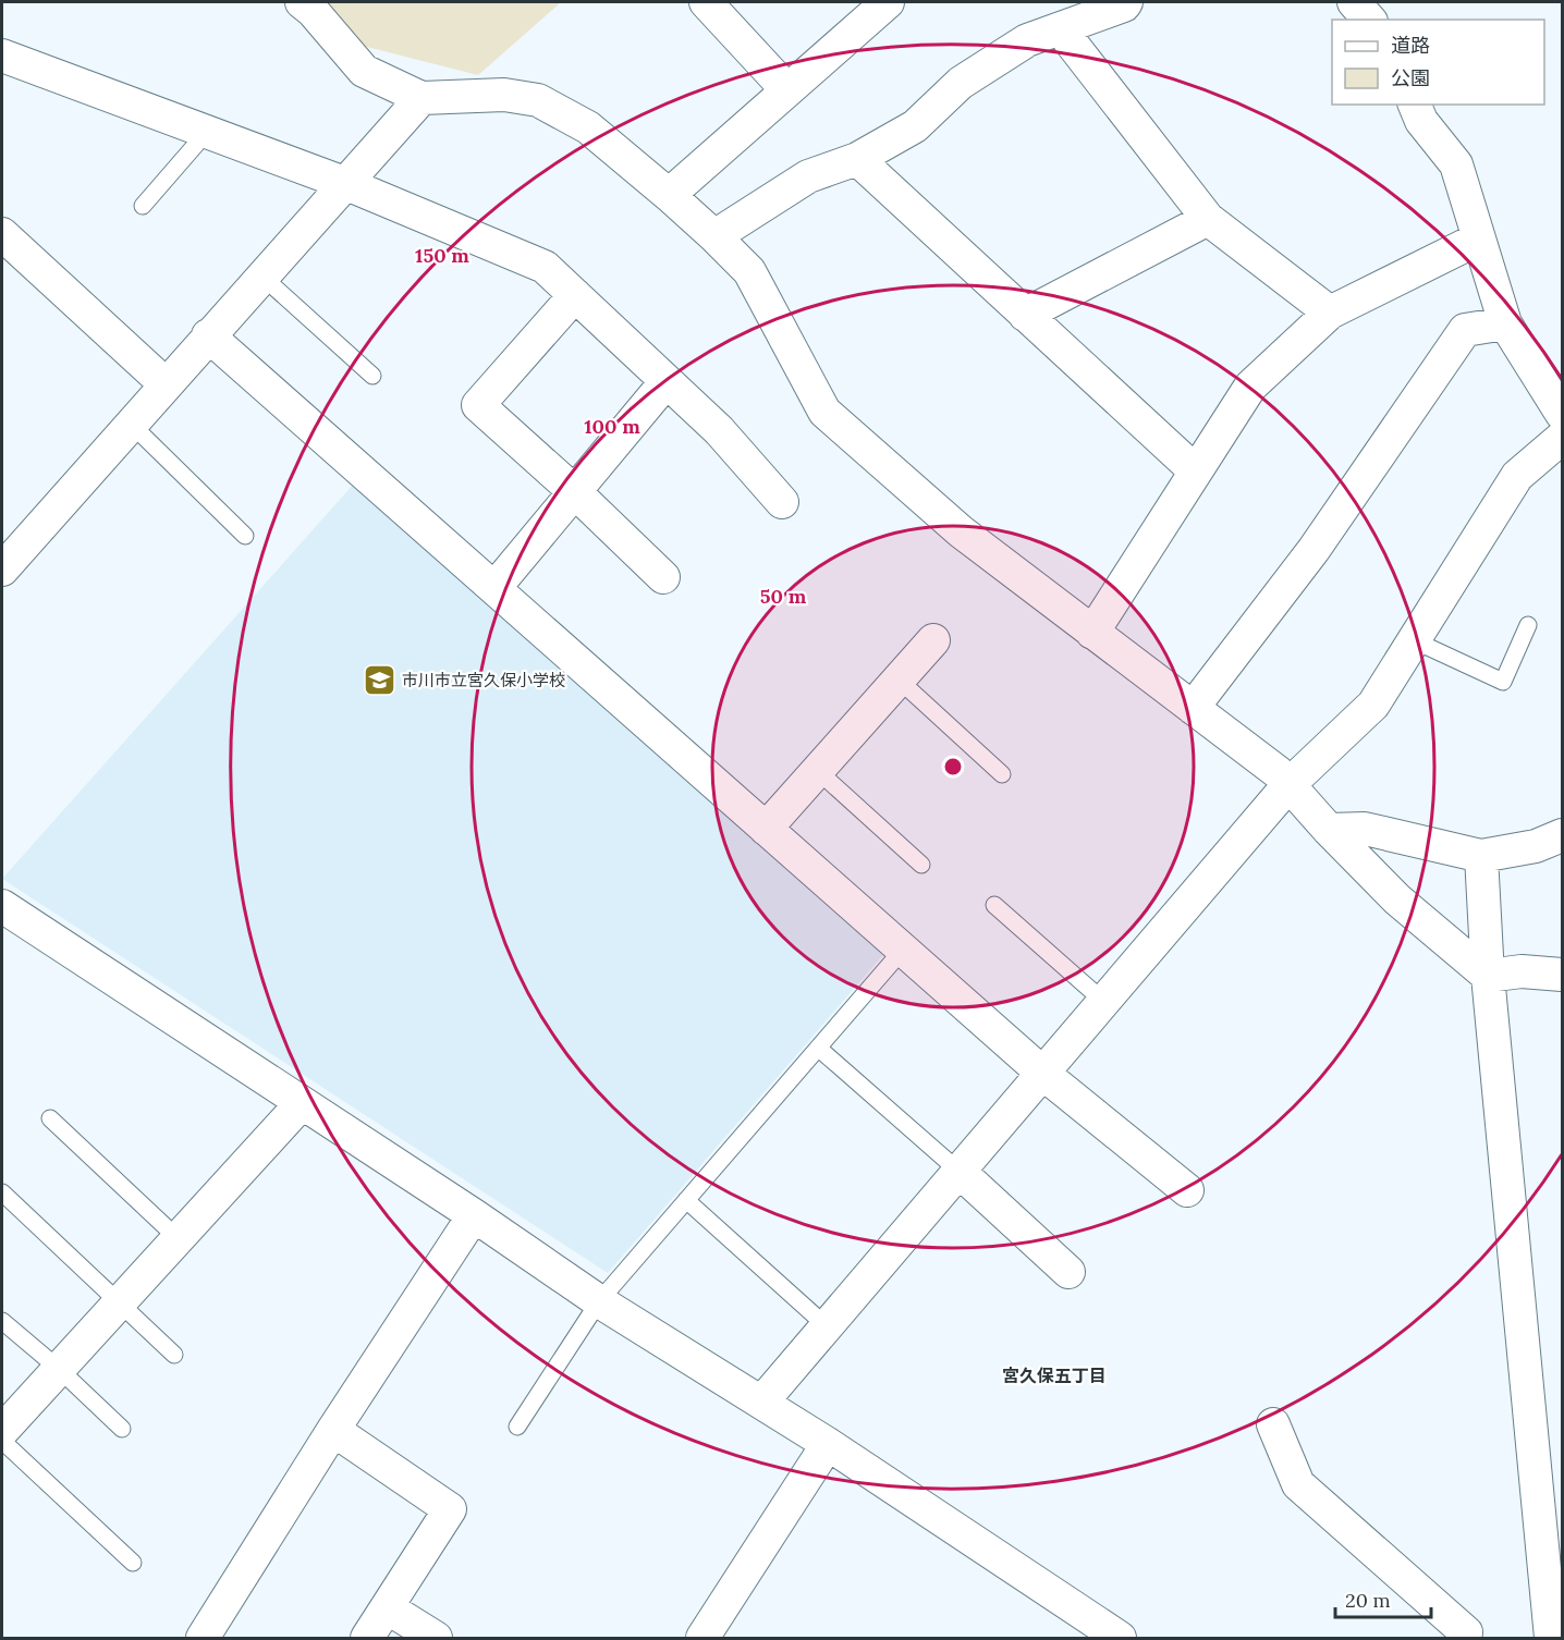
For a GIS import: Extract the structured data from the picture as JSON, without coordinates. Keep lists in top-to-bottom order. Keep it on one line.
{"districts":["宮久保五丁目"],"places":{"school or university":["市川市立宮久保小学校"]},"legend":["道路","公園"],"scale_bar":"20 m","rings":["150 m","100 m","50 m"]}
